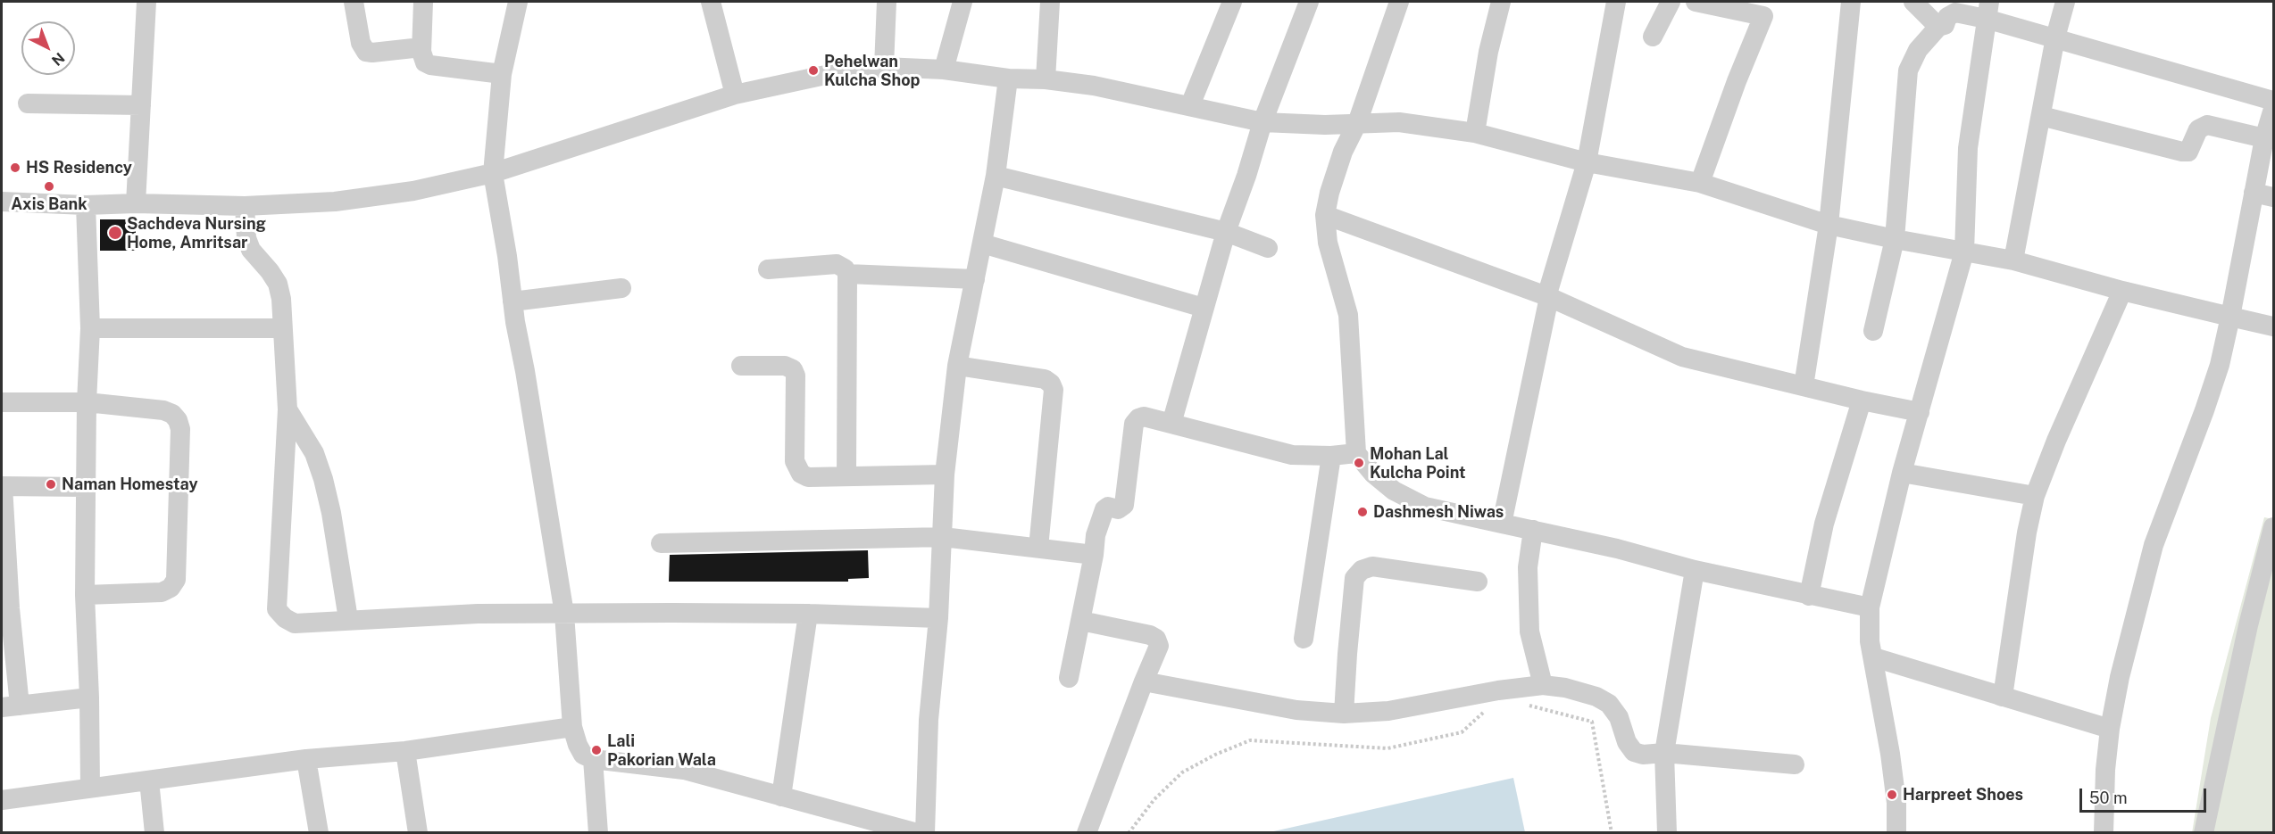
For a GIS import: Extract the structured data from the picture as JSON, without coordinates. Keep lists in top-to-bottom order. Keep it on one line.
{"places":["Pehelwan Kulcha Shop","HS Residency","Axis Bank","Sachdeva Nursing Home, Amritsar","Mohan Lal Kulcha Point","Naman Homestay","Dashmesh Niwas","Lali Pakorian Wala","Harpreet Shoes"],"scale_bar":"50 m","north":"bottom right"}
